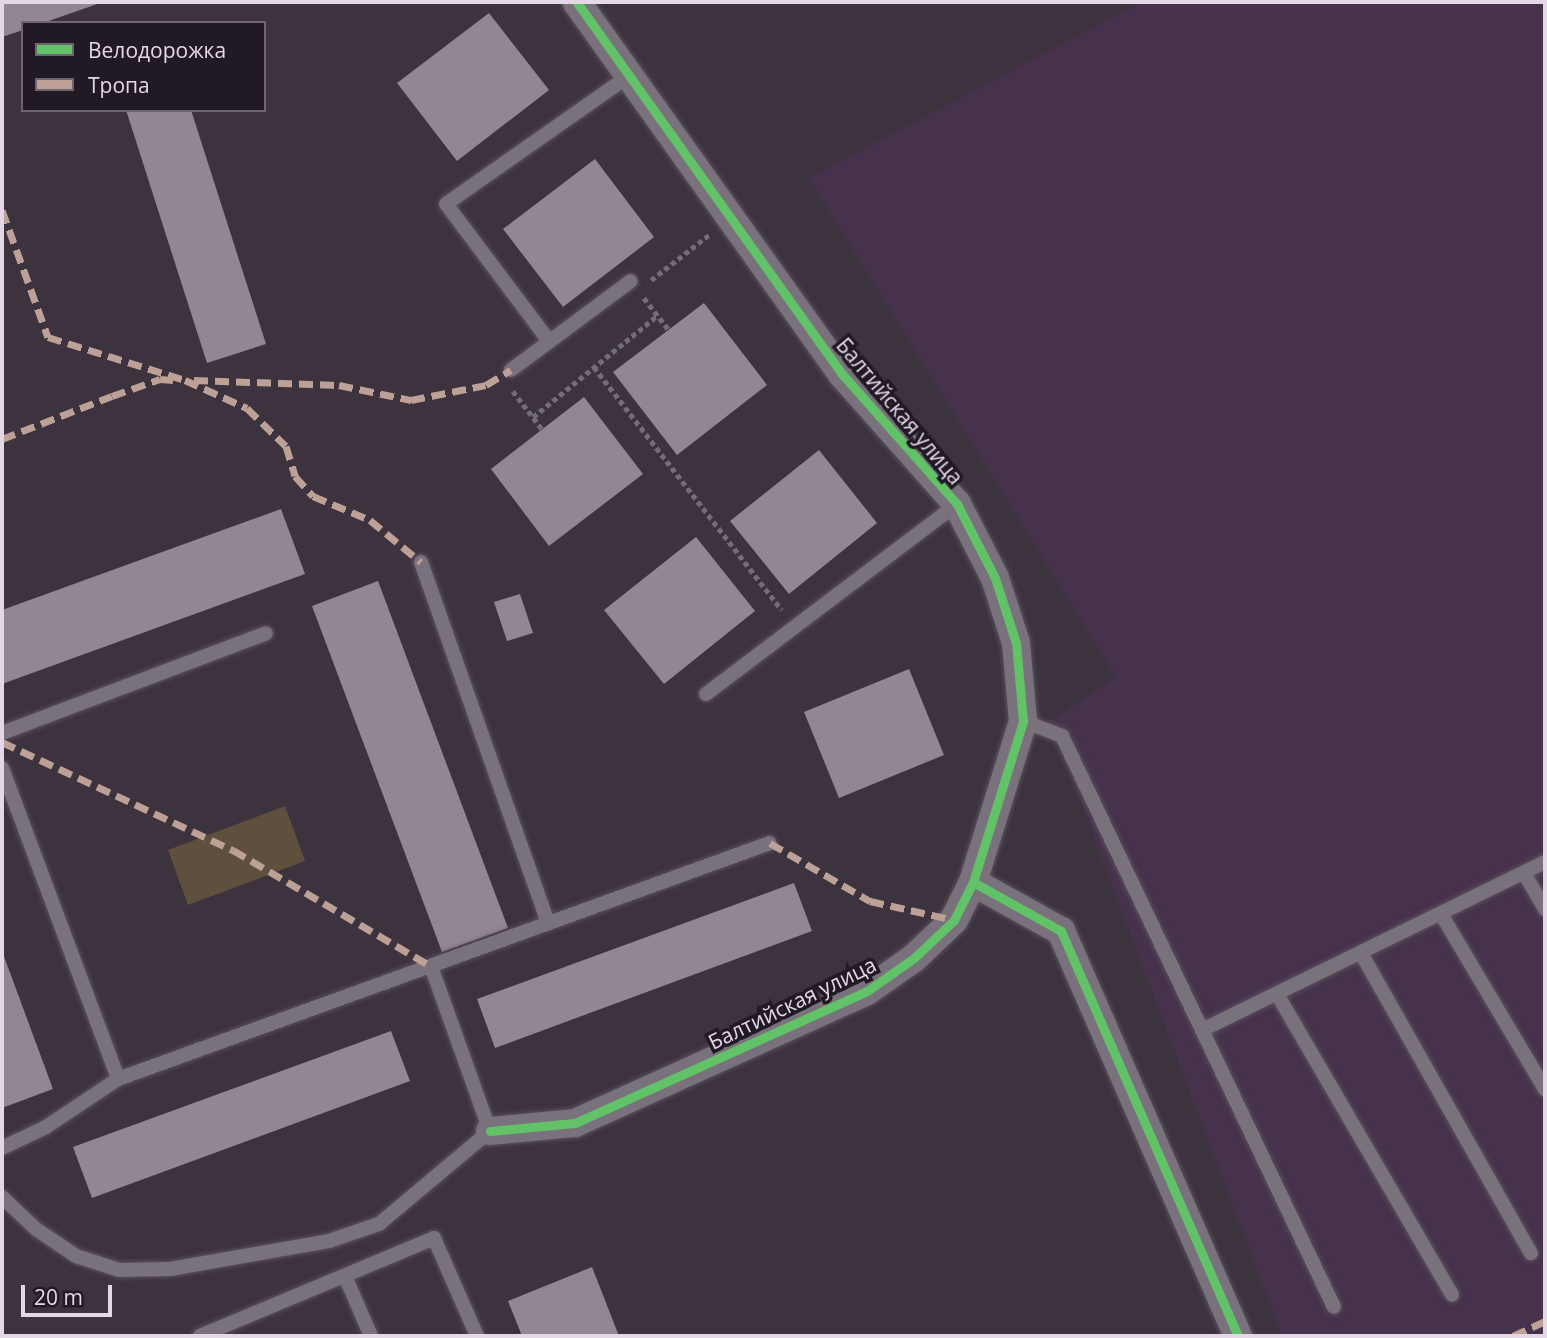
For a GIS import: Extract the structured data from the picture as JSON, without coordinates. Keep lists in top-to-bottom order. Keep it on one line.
{"streets":{"street":["Балтийская улица"]},"legend":["Велодорожка","Тропа"],"scale_bar":"20 m"}
